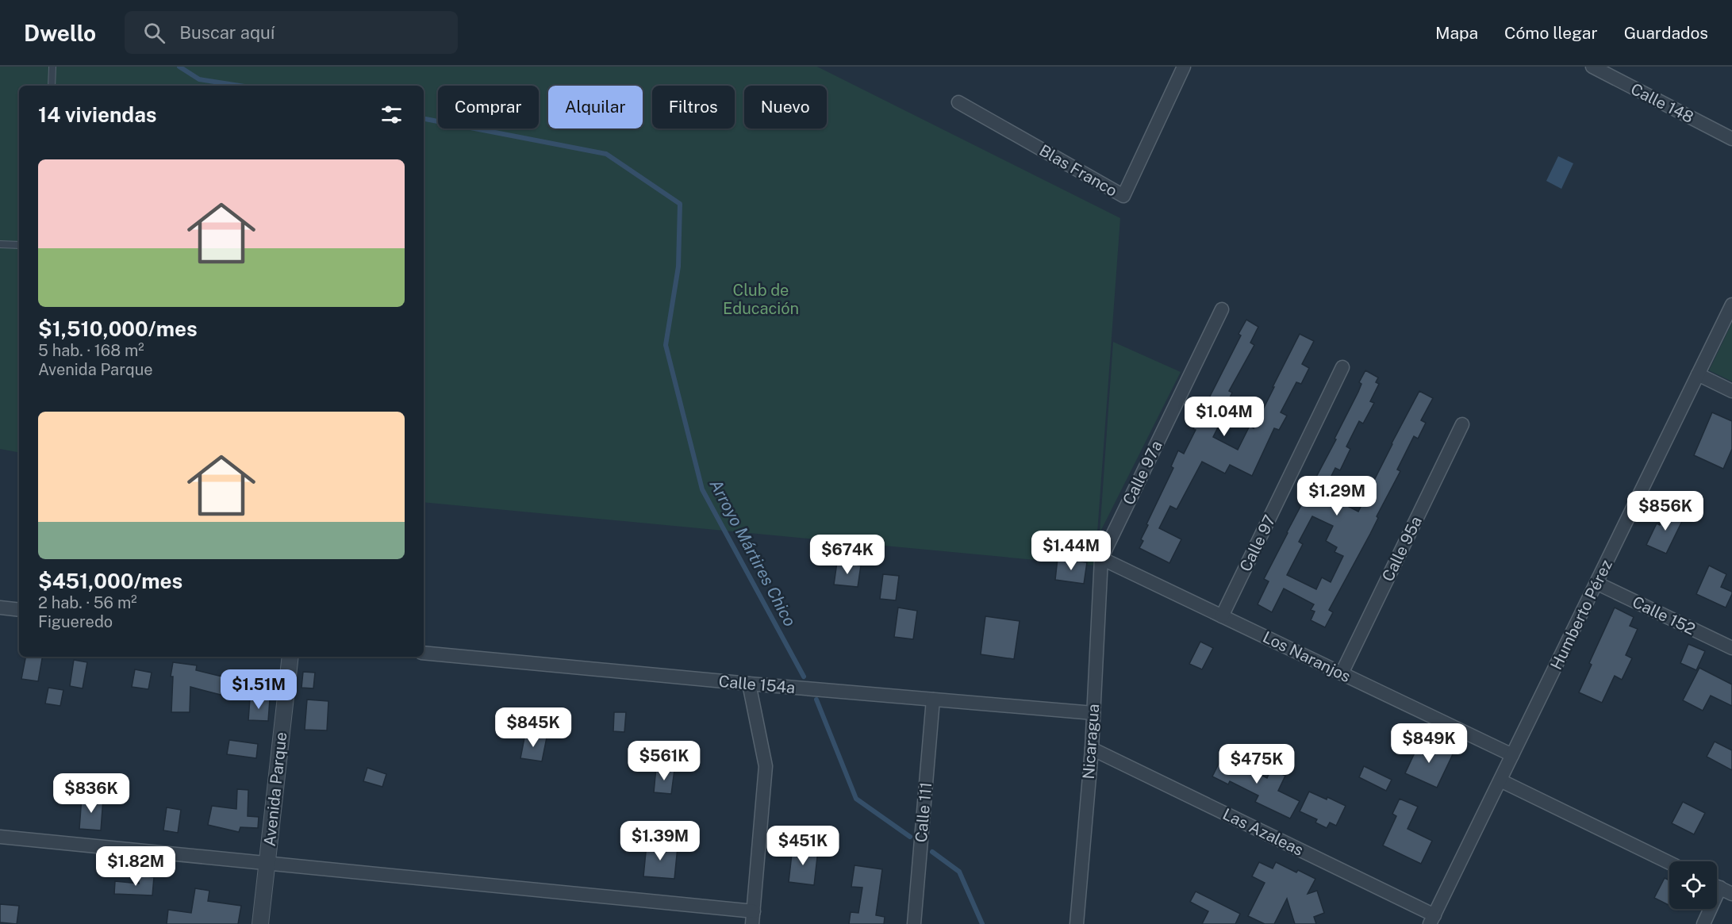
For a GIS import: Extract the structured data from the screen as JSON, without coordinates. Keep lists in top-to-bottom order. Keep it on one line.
{"streets":{"street":["Calle 148","Blas Franco","Calle 97a","Calle 97","Calle 95a","Humberto Pérez","Calle 152","Los Naranjos","Calle 154a","Nicaragua","Avenida Parque","Calle 111","Las Azaleas"]},"crossings":[["Calle 97a","Los Naranjos"],["Calle 97a","Nicaragua"],["Calle 97","Los Naranjos"],["Calle 95a","Los Naranjos"],["Humberto Pérez","Calle 152"],["Humberto Pérez","Los Naranjos"],["Humberto Pérez","Las Azaleas"],["Los Naranjos","Nicaragua"],["Calle 154a","Nicaragua"],["Calle 154a","Calle 111"],["Nicaragua","Las Azaleas"]],"water":["Arroyo Mártires Chico"],"parks":["Club de Educación"],"page":{"header":"Dwello","search":"Buscar aquí","nav":["Mapa","Cómo llegar","Guardados"],"chip":["Comprar","Alquilar","Filtros","Nuevo"],"heading":"14 viviendas","list":[{"name":"$1,510,000/mes","note":"5 hab. · 168 m² · Avenida Parque"},{"name":"$451,000/mes","note":"2 hab. · 56 m² · Figueredo"}],"price":["$1.04M","$1.29M","$856K","$1.44M","$674K","$1.51M","$845K","$849K","$561K","$475K","$836K","$1.39M","$451K","$1.82M"]}}
